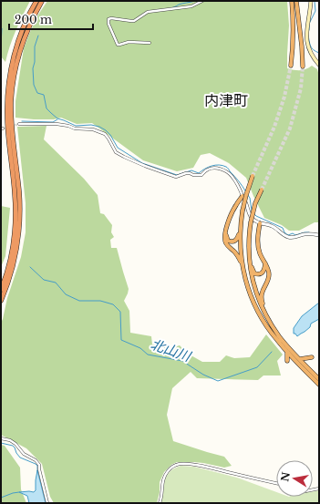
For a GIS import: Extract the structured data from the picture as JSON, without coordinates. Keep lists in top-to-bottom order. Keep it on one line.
{"districts":["内津町"],"water":["北山川"],"scale_bar":"200 m","north":"left"}
